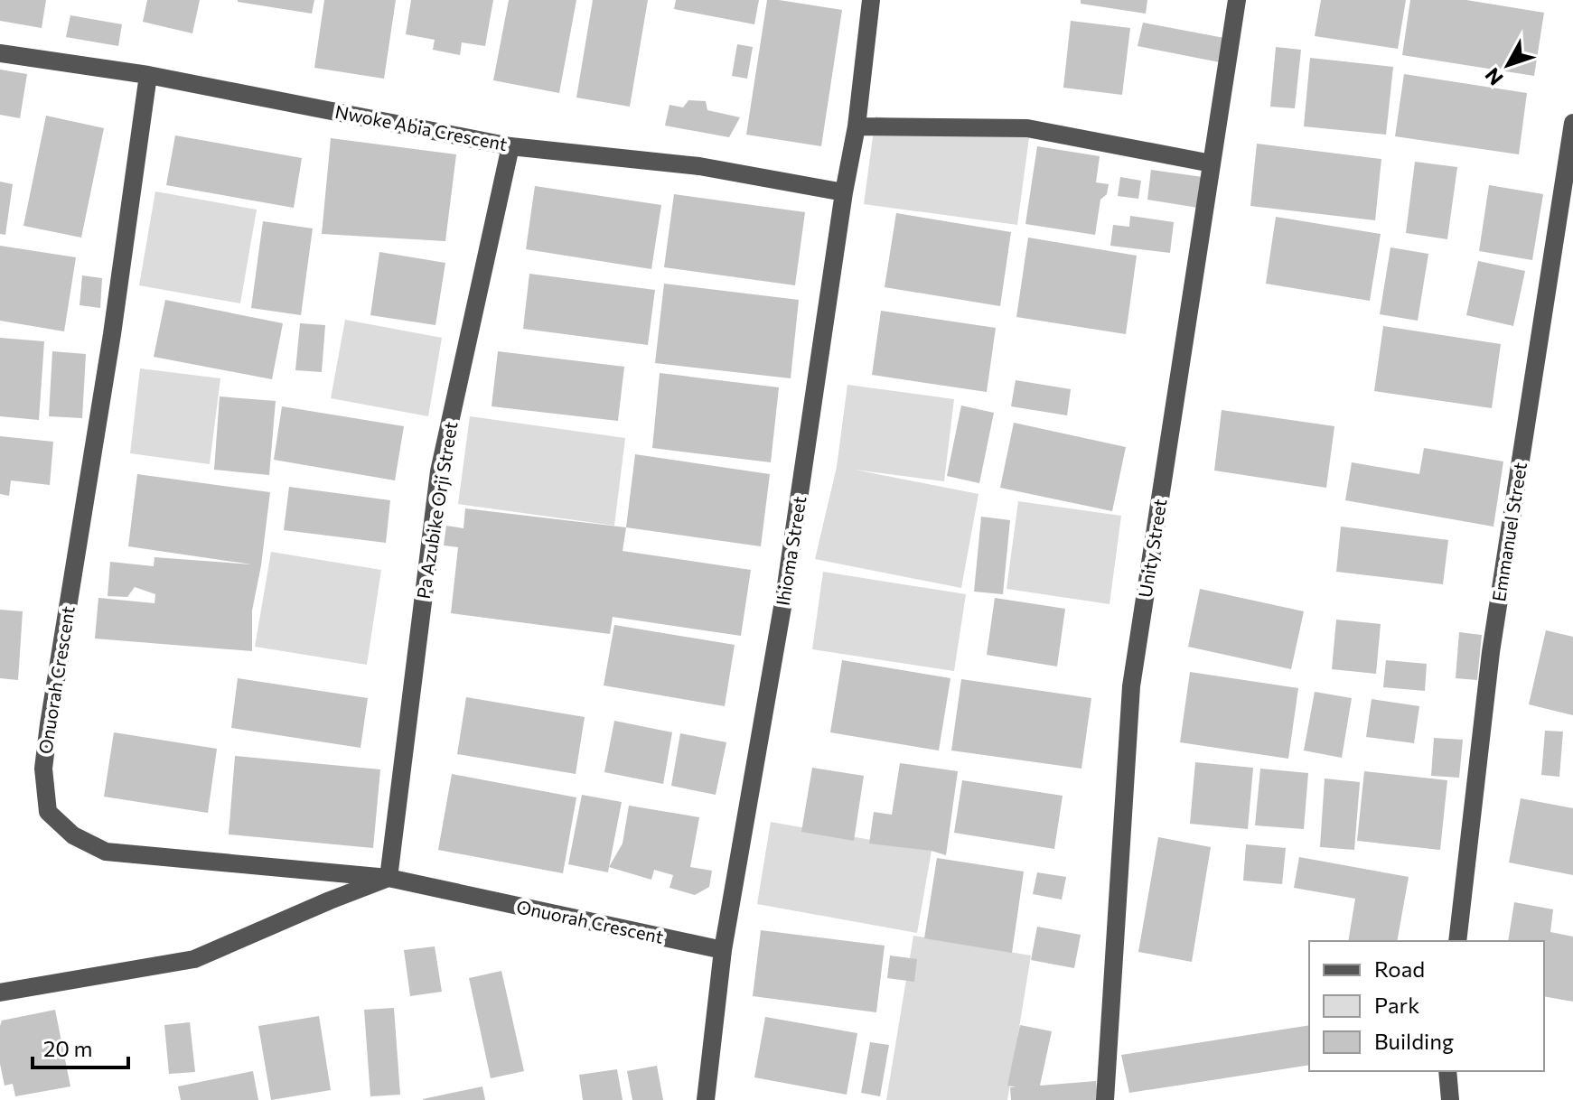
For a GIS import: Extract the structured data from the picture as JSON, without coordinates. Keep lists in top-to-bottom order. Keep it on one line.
{"streets":{"street":["Nwoke Abia Crescent","Pa Azubike Orji Street","Emmanuel Street","Unity Street","Ihioma Street","Onuorah Crescent"]},"crossings":[["Nwoke Abia Crescent","Pa Azubike Orji Street"],["Nwoke Abia Crescent","Ihioma Street"],["Nwoke Abia Crescent","Onuorah Crescent"],["Pa Azubike Orji Street","Onuorah Crescent"],["Ihioma Street","Onuorah Crescent"]],"legend":["Road","Park","Building"],"scale_bar":"20 m","north":"bottom left"}
